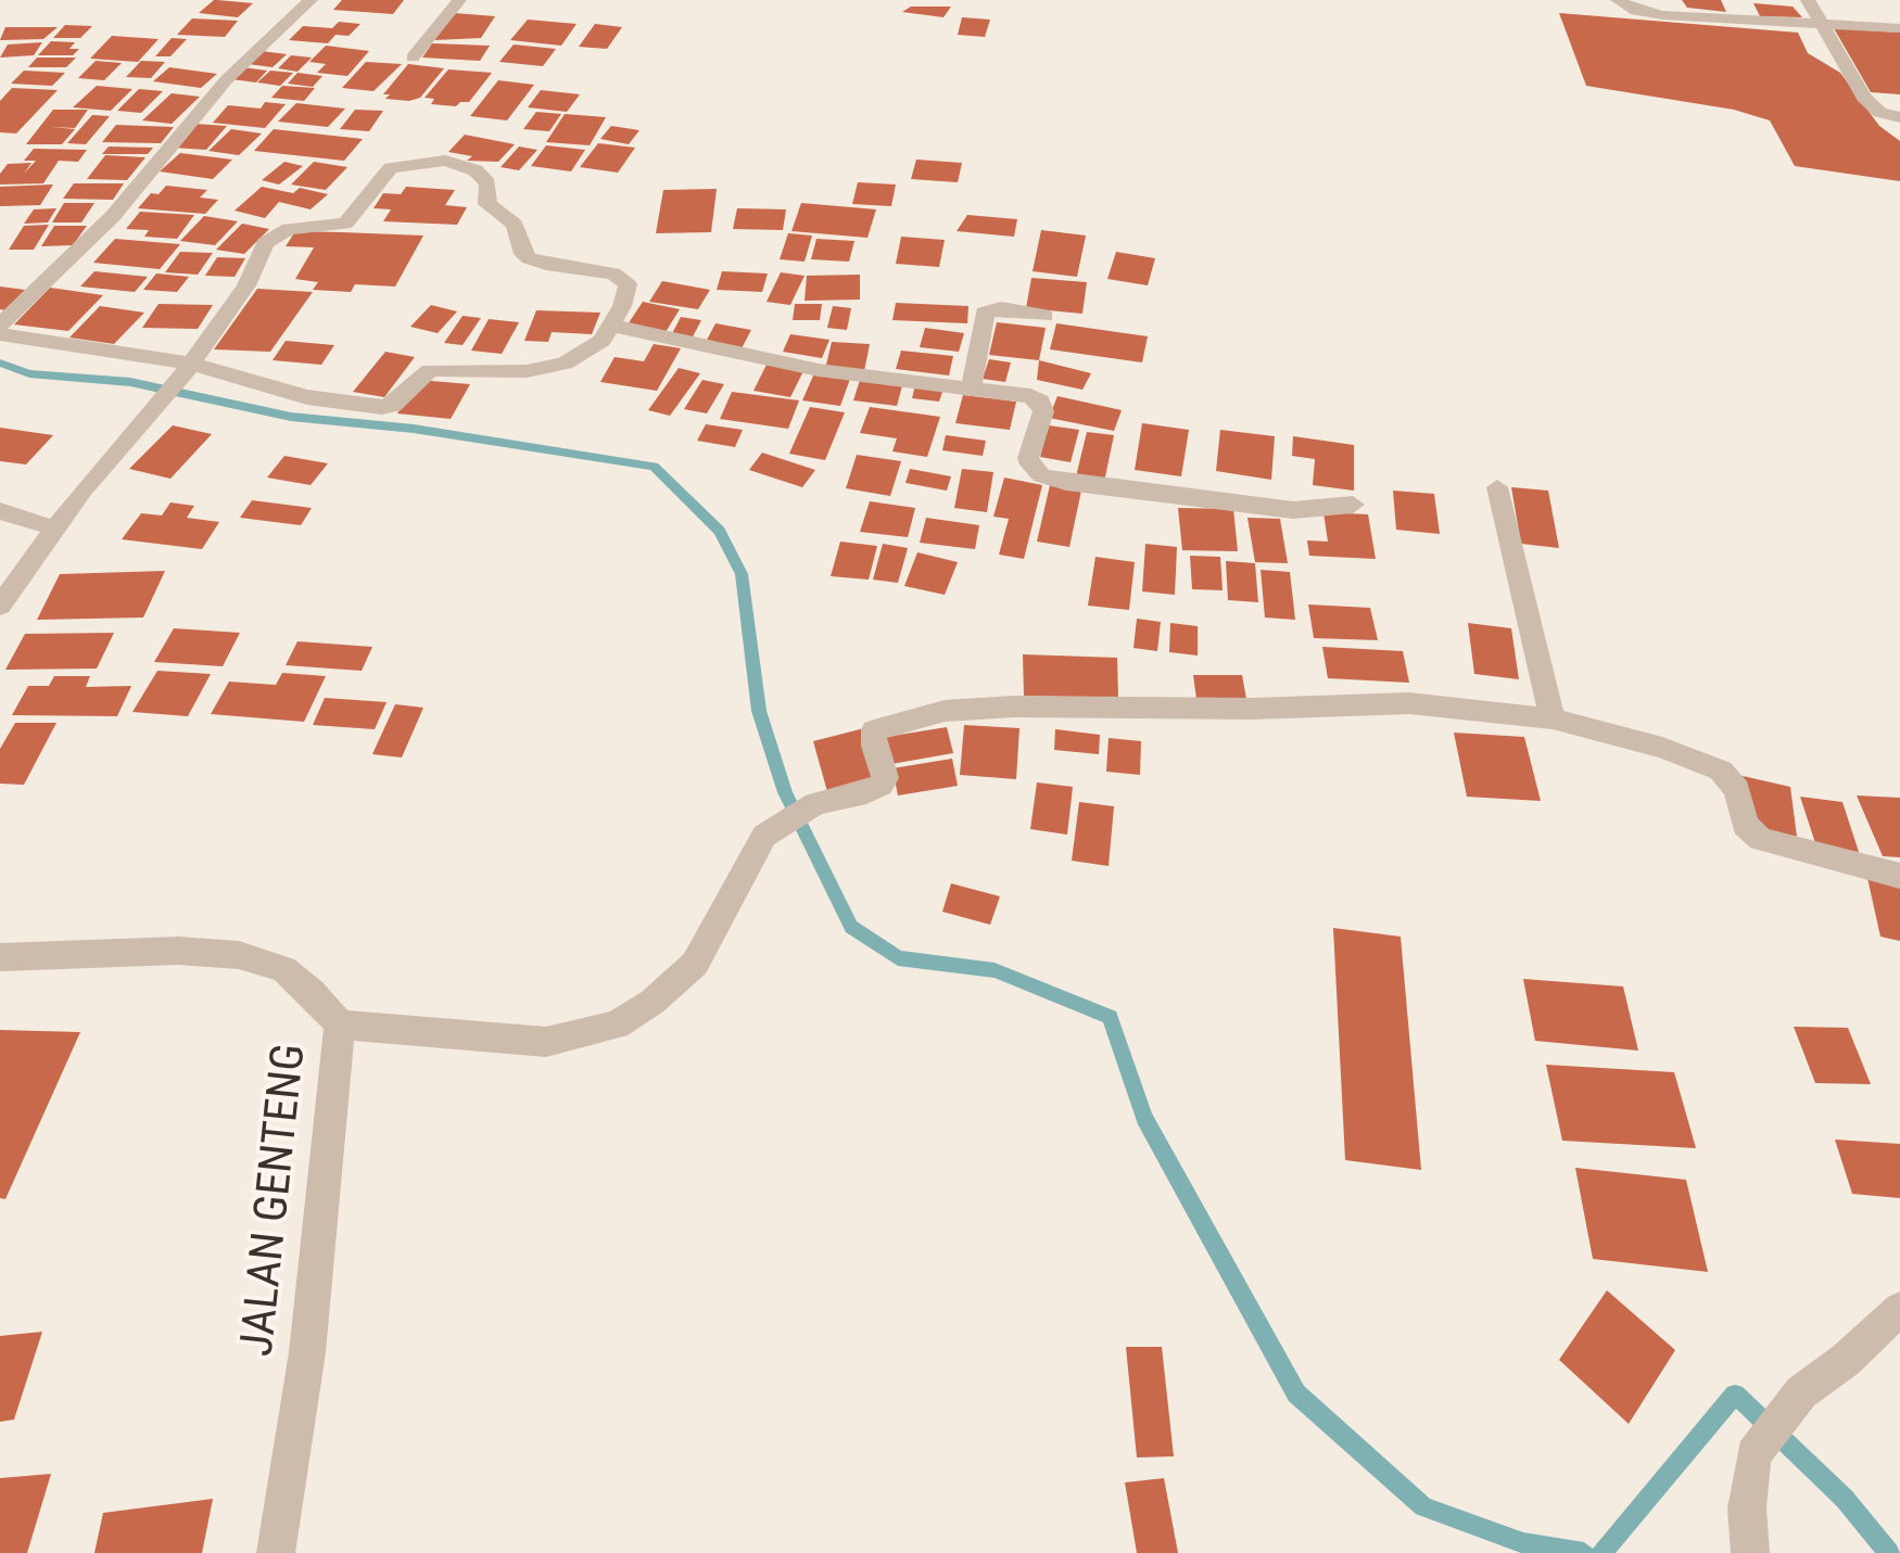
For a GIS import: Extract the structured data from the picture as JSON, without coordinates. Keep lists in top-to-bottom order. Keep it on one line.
{"streets":{"street":["JALAN GENTENG"]}}
